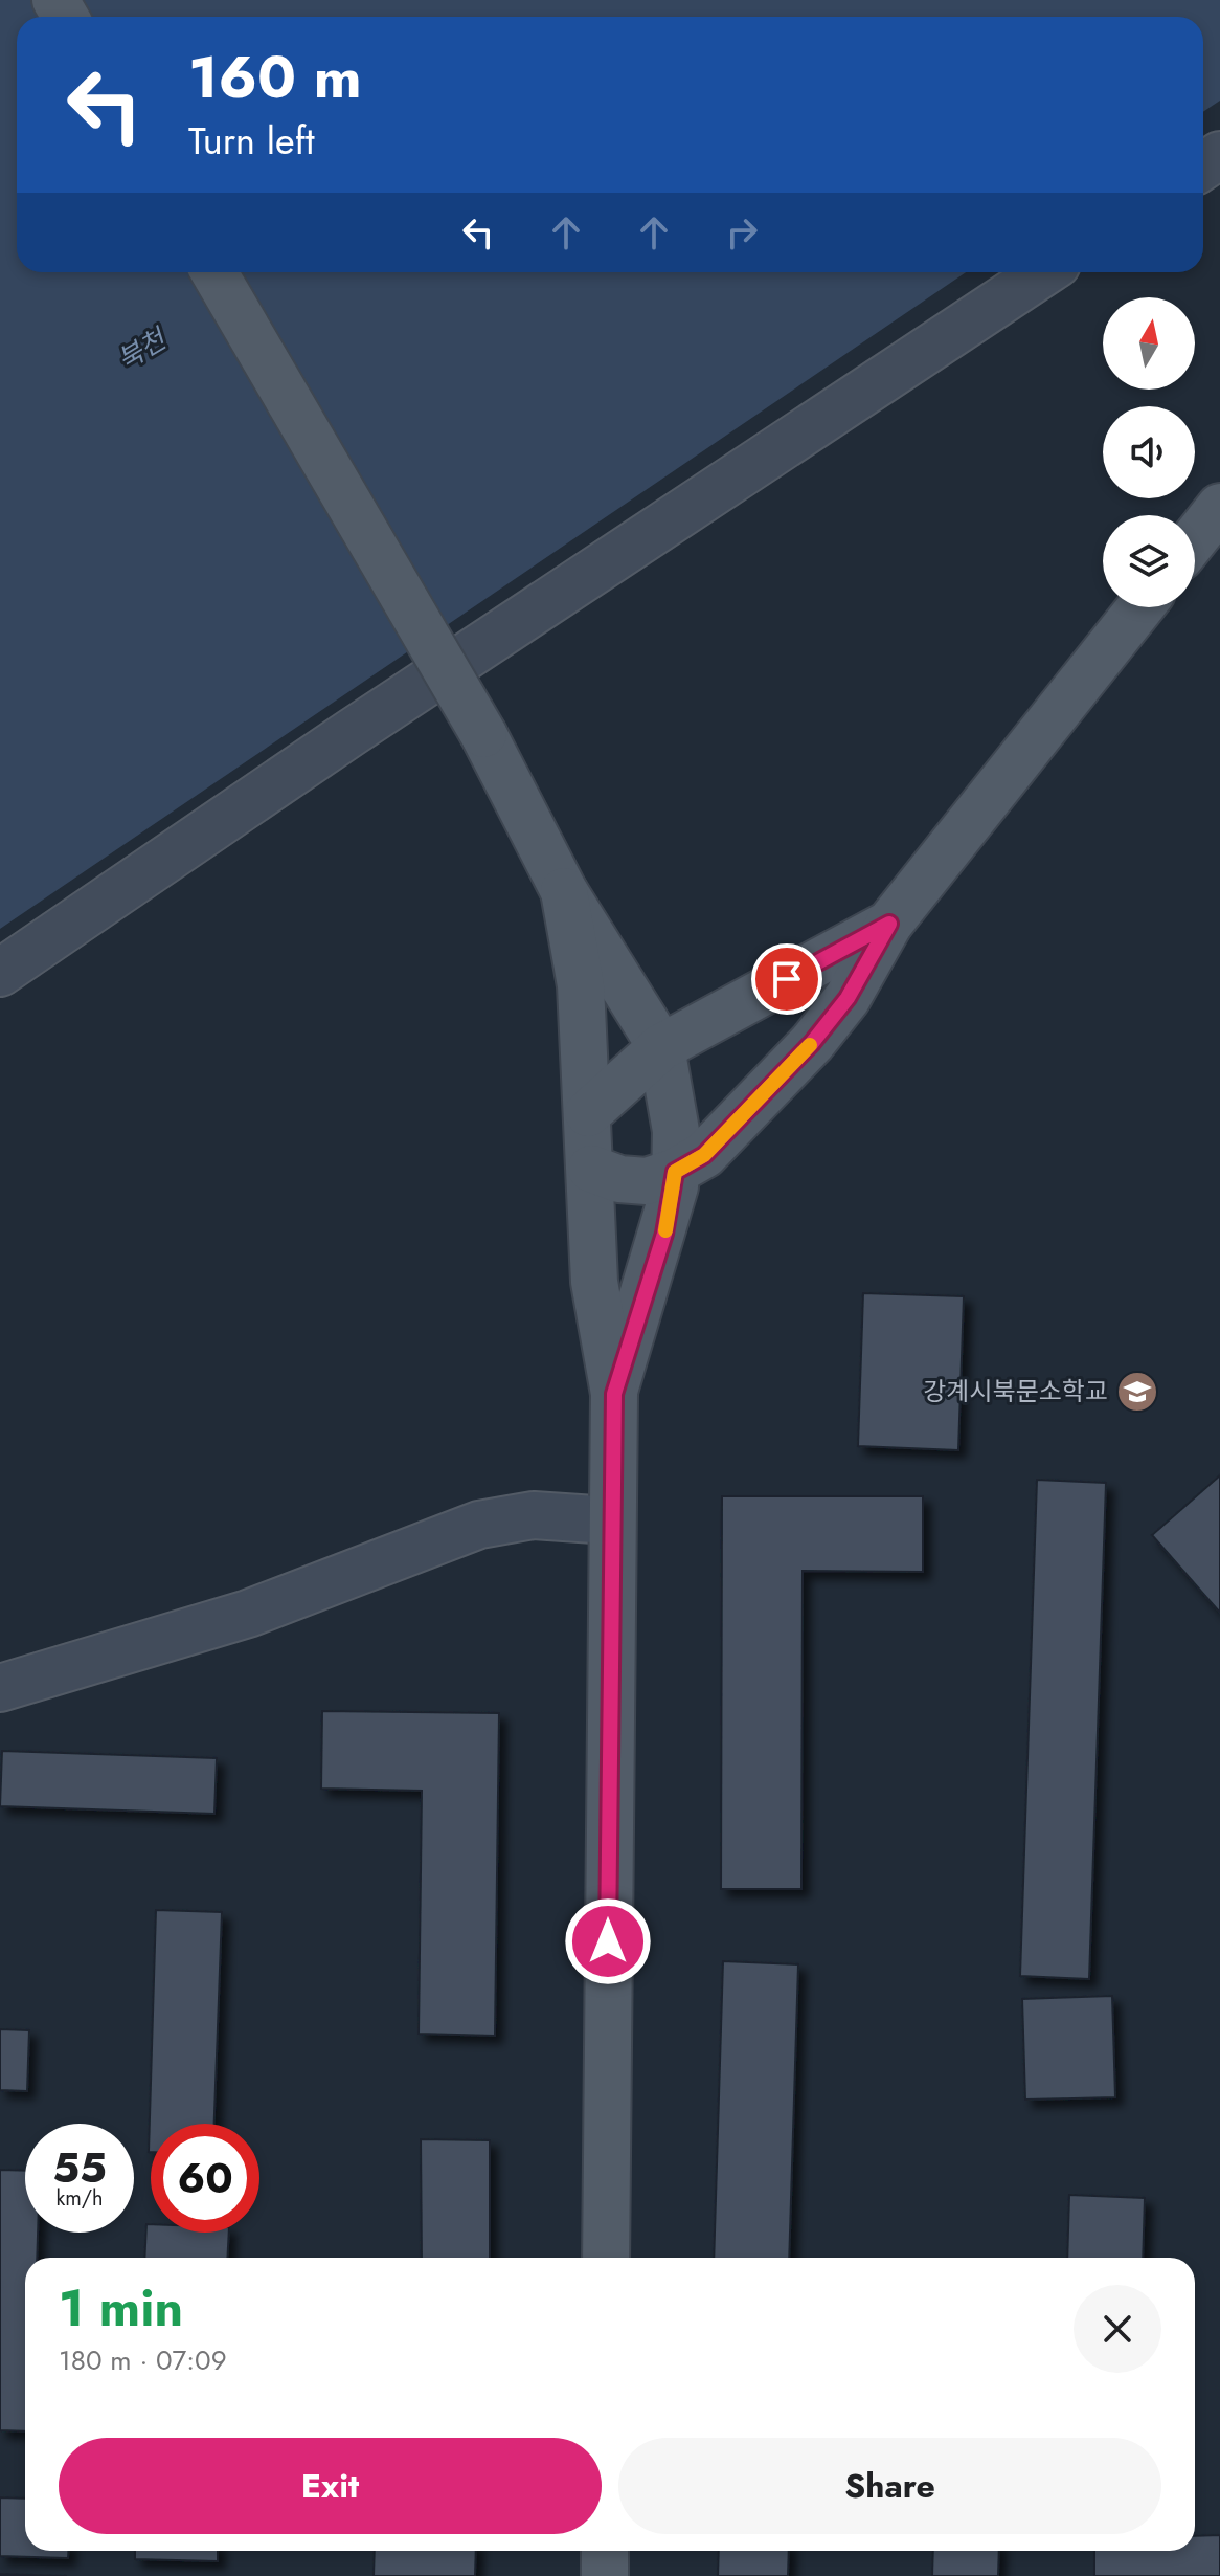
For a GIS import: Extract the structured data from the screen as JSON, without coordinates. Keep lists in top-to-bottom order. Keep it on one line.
{"water":["북천"],"places":{"school or university":["강계시북문소학교"]},"north":"top","page":{"turn":["160 m","Turn left"],"speed":"55 km/h","limit":"60","heading":["1 min","180 m · 07:09"],"buttons":["Exit","Share"]}}
